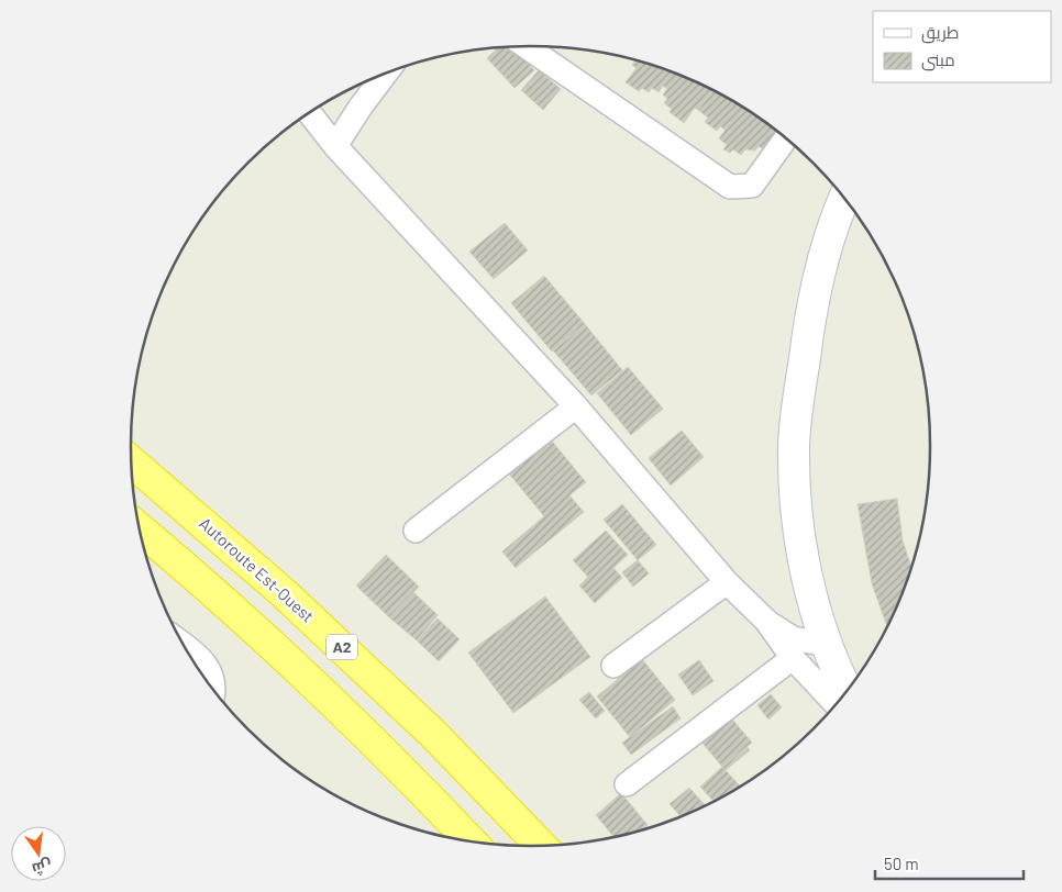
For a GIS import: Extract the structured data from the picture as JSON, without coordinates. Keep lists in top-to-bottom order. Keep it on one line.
{"streets":{"highway":["Autoroute Est-Ouest","A2"]},"legend":["طريق","مبنى"],"scale_bar":"50 m","north":"bottom"}
